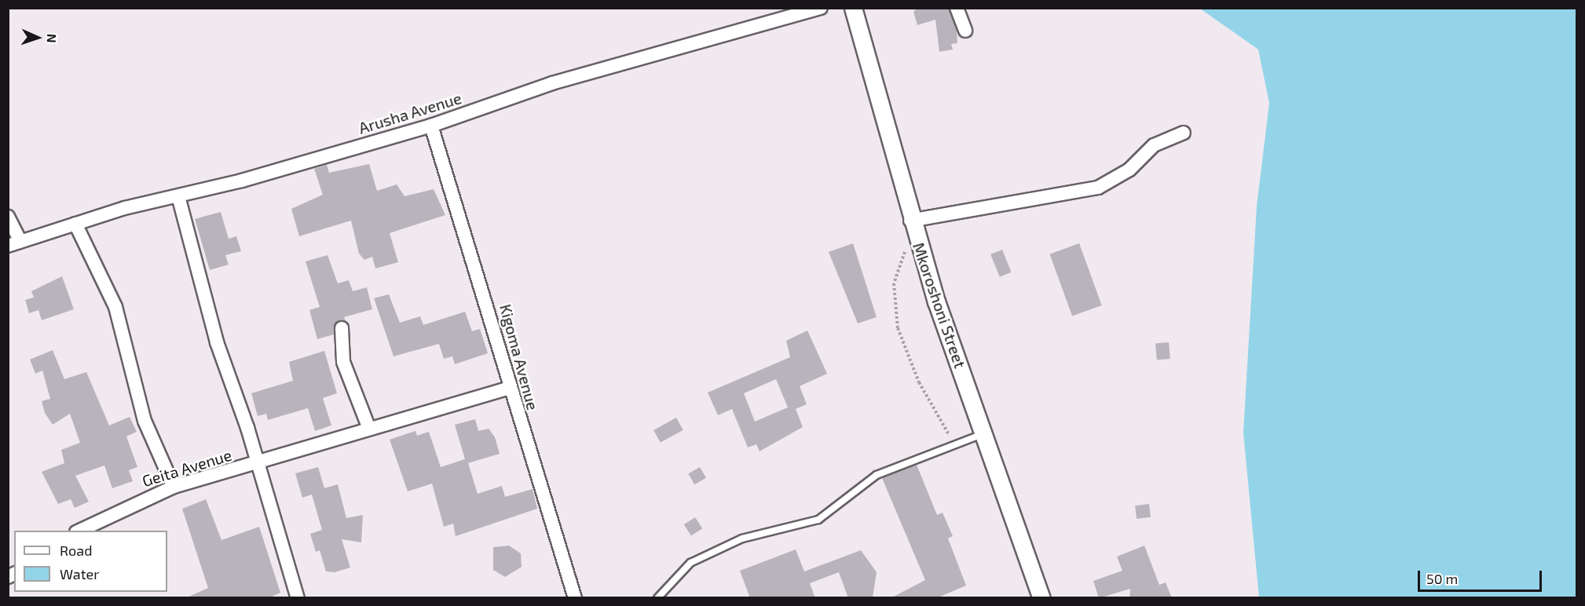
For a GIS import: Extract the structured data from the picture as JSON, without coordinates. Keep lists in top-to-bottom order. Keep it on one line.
{"streets":{"street":["Arusha Avenue","Mkoroshoni Street","Kigoma Avenue","Geita Avenue"]},"crossings":[["Arusha Avenue","Kigoma Avenue"],["Kigoma Avenue","Geita Avenue"]],"legend":["Road","Water"],"scale_bar":"50 m","north":"right"}
